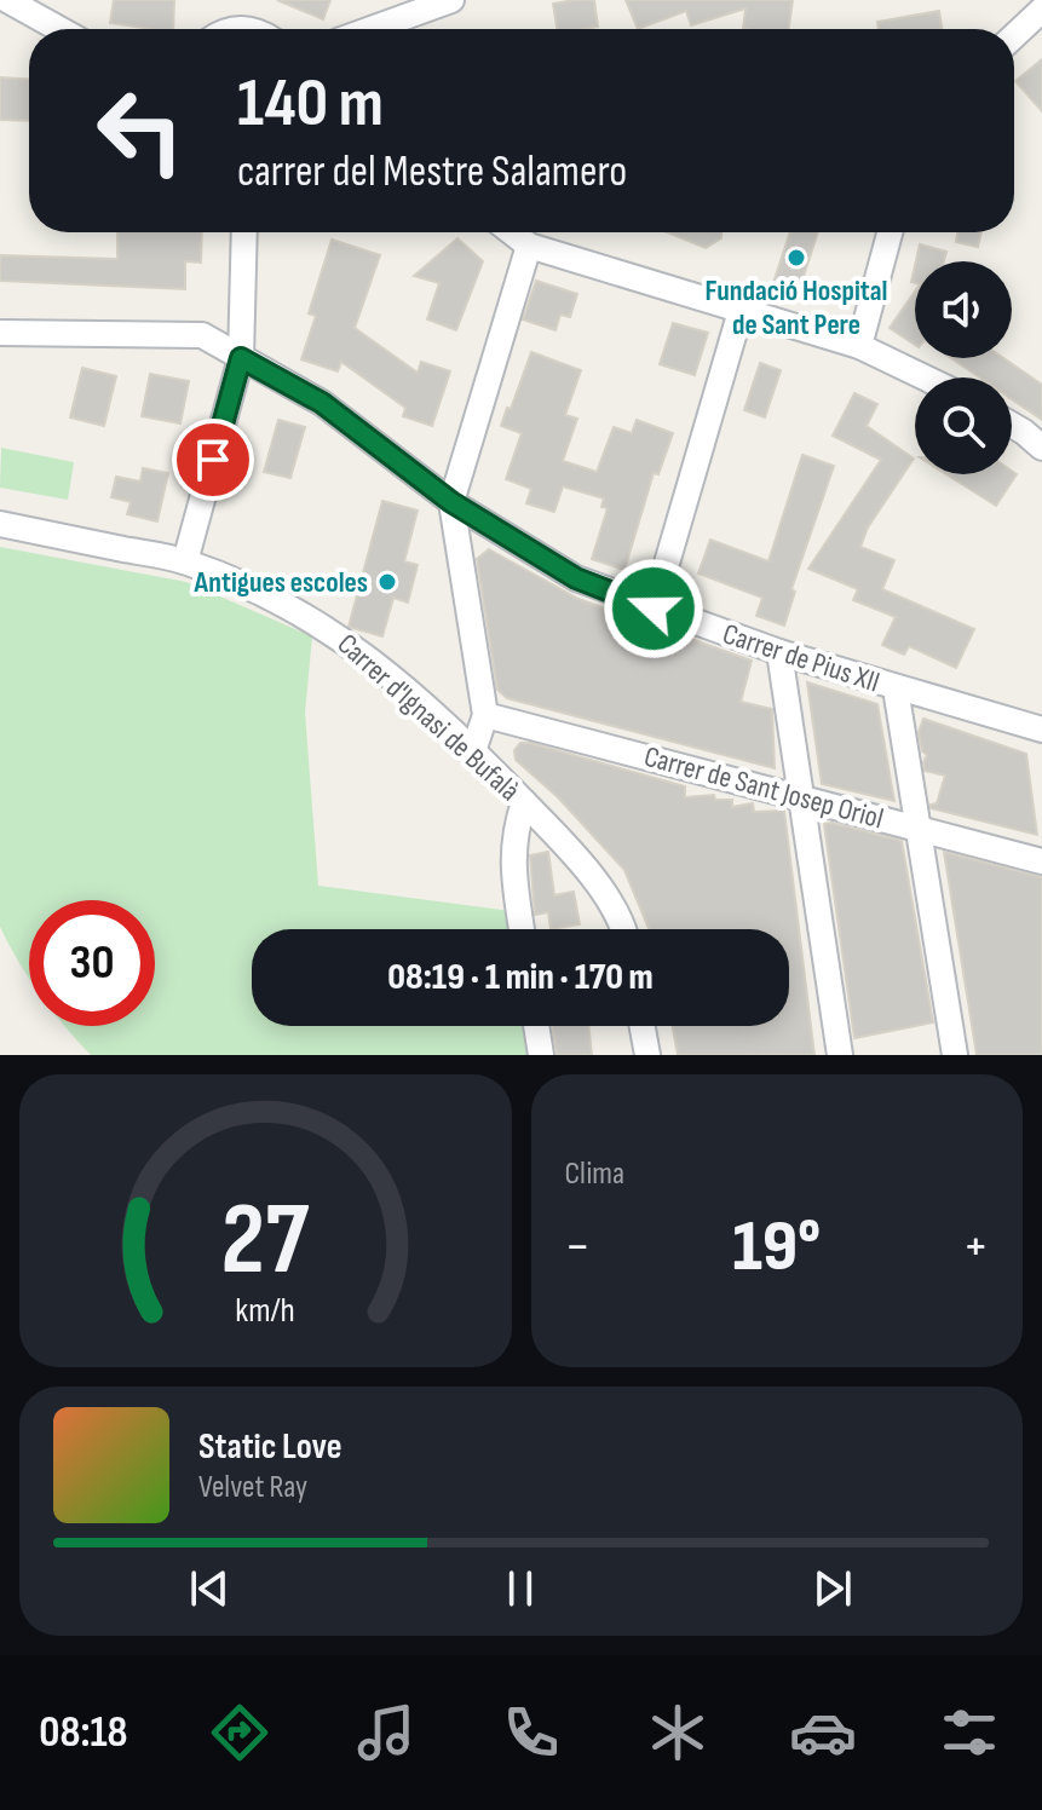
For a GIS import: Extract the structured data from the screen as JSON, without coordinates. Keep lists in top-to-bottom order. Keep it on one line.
{"streets":{"street":["Carrer de Pius XII","Carrer d'Ignasi de Bufalà","Carrer de Sant Josep Oriol"]},"places":["Fundació Hospital de Sant Pere","Antigues escoles"],"page":{"turn":["140 m","carrer del Mestre Salamero"],"limit":"30","trip":"08:19 · 1 min · 170 m","tile":"Clima","heat":["−","19°","+"],"song":["Static Love","Velvet Ray"],"tabs":"08:18","gauge":["27","km/h"]}}
